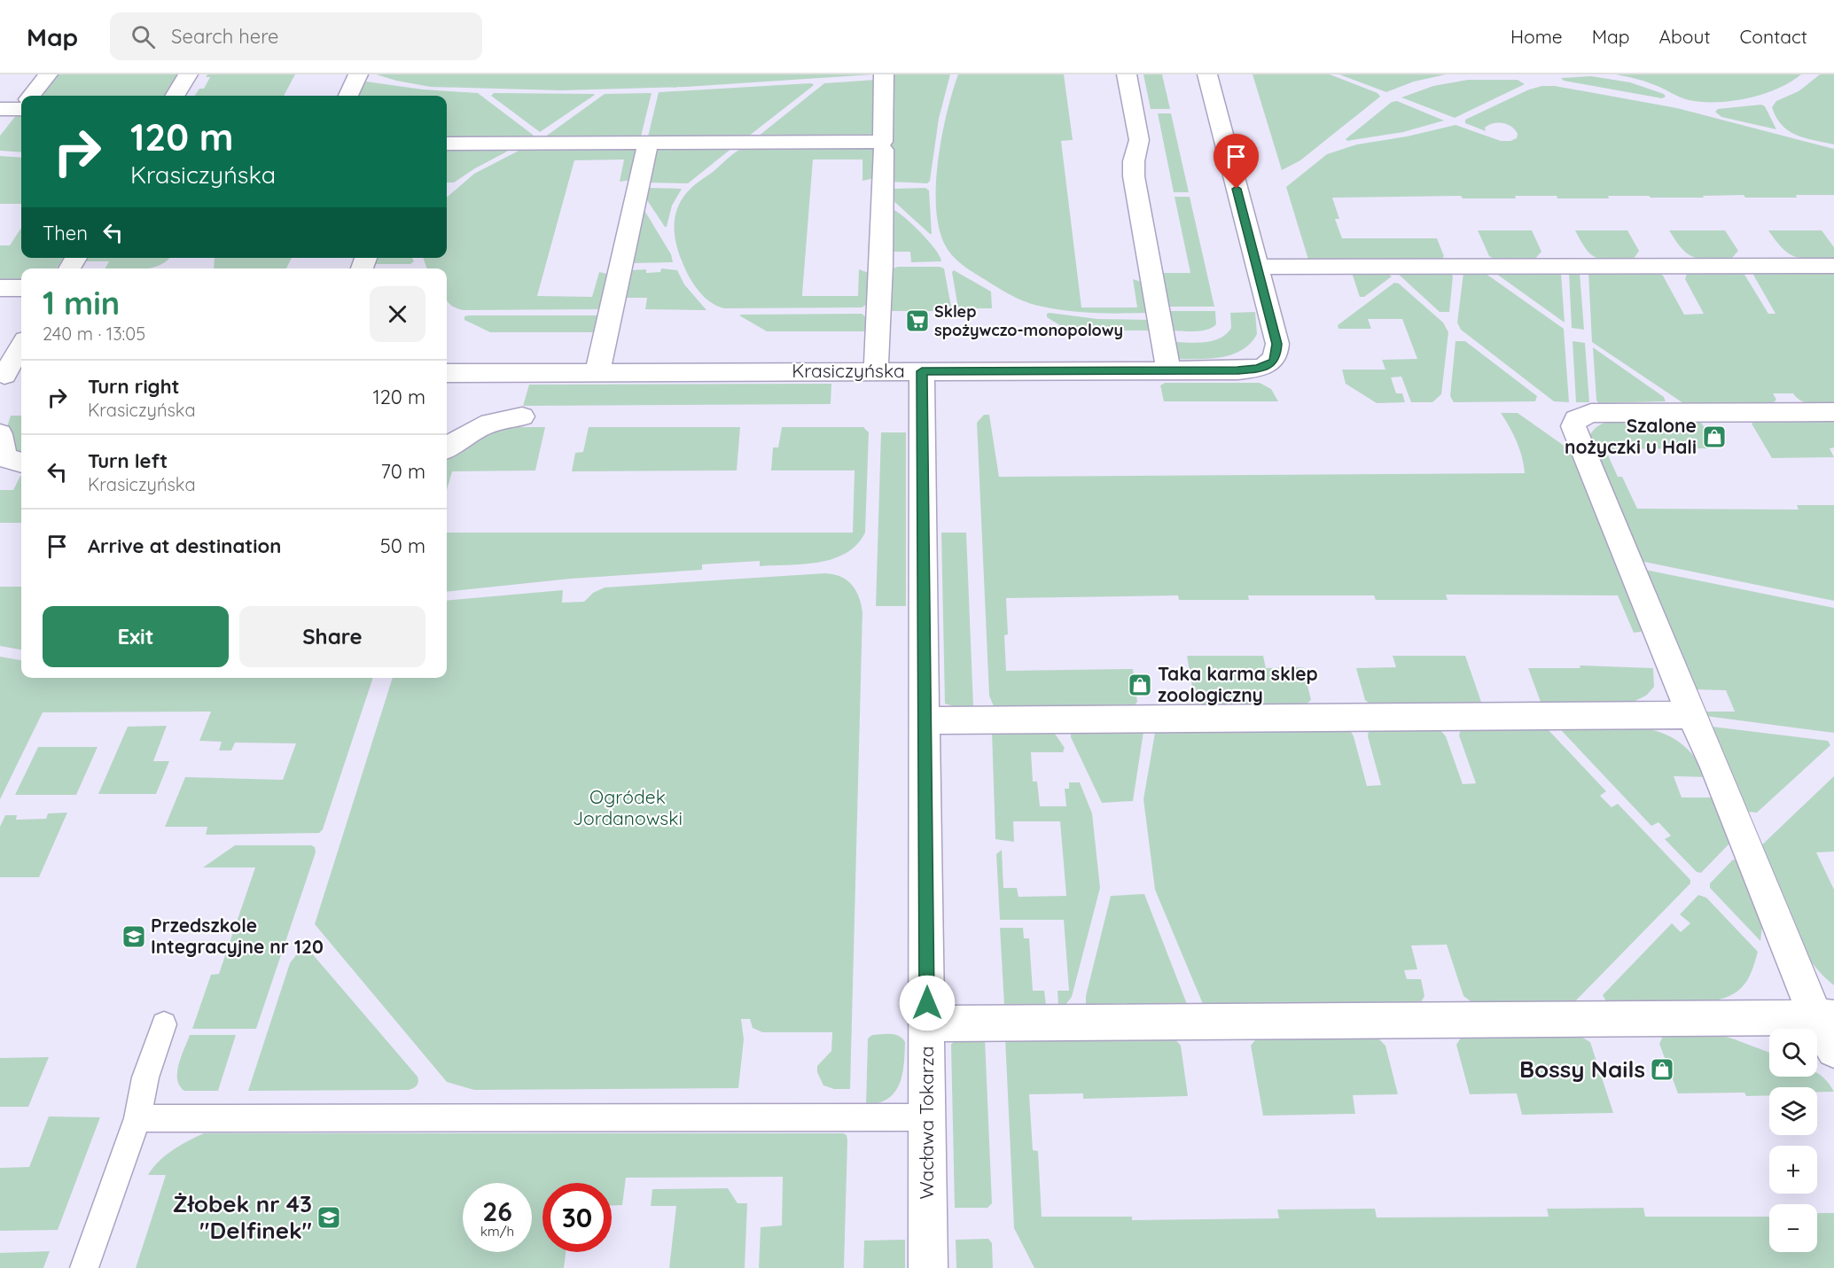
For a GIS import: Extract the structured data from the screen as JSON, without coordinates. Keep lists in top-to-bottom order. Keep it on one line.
{"streets":{"street":["Krasiczyńska","Wacława Tokarza"]},"crossings":[["Krasiczyńska","Wacława Tokarza"]],"parks":["Ogródek Jordanowski"],"places":{"supermarket":["Sklep spożywczo-monopolowy"],"shop":["Szalone nożyczki u Hali","Taka karma sklep zoologiczny","Bossy Nails"],"school or university":["Przedszkole Integracyjne nr 120","Żłobek nr 43 \"Delfinek\""]},"page":{"header":"Map","search":"Search here","nav":["Home","Map","About","Contact"],"turn":["120 m","Krasiczyńska"],"then":"Then","heading":["1 min","240 m · 13:05"],"list":[{"name":"Turn right","note":"Krasiczyńska","value":"120 m"},{"name":"Turn left","note":"Krasiczyńska","value":"70 m"},{"name":"Arrive at destination","value":"50 m"}],"buttons":["Exit","Share"],"map_buttons":["+","−"],"speed":"26 km/h","limit":"30"}}
